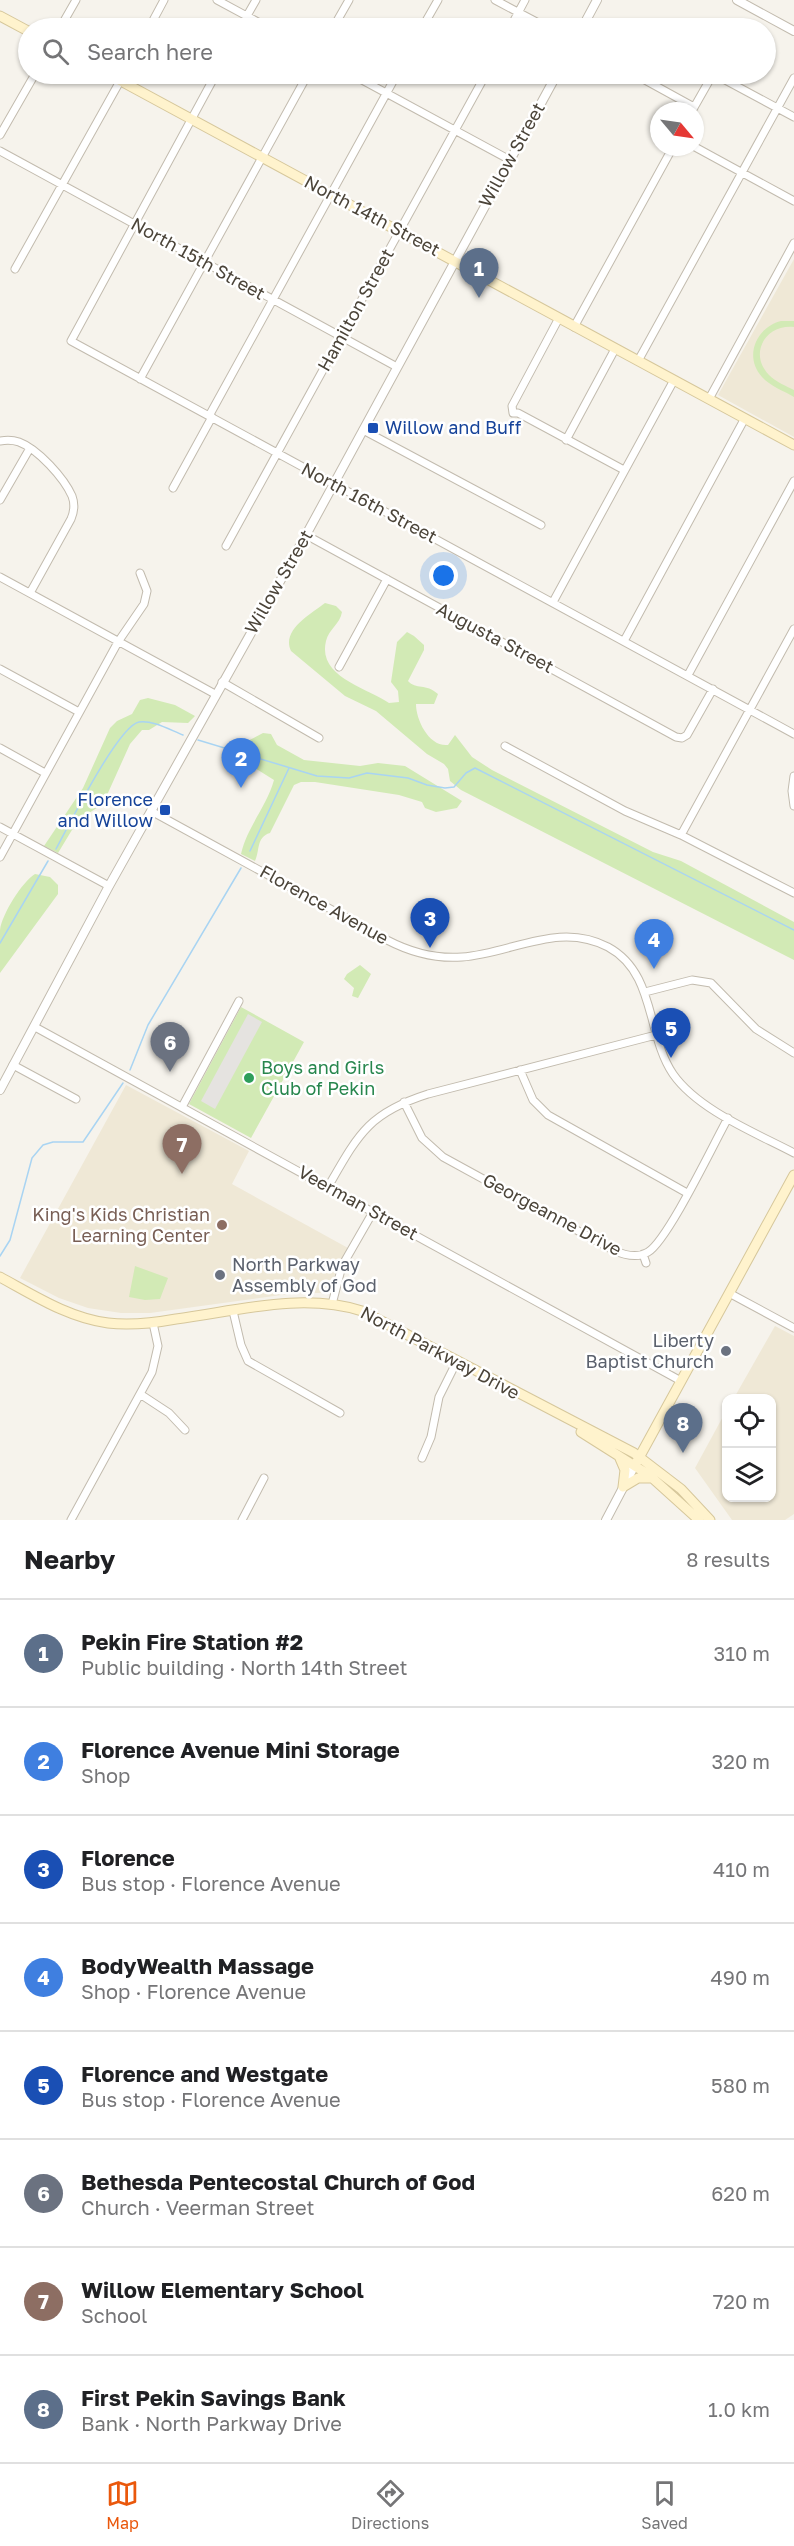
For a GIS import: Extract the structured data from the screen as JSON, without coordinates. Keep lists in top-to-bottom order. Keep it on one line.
{"streets":{"main road":["North 14th Street","North Parkway Drive"],"street":["Willow Street","North 15th Street","Hamilton Street","North 16th Street","Augusta Street","Florence Avenue","Veerman Street","Georgeanne Drive"]},"crossings":[["Willow Street","North 14th Street"],["Willow Street","North 15th Street"],["Willow Street","North 16th Street"],["Willow Street","Augusta Street"],["Willow Street","Florence Avenue"],["Willow Street","Veerman Street"],["North 14th Street","Hamilton Street"],["North 15th Street","Hamilton Street"],["North 15th Street","North 16th Street"],["Hamilton Street","North 16th Street"],["North 16th Street","Augusta Street"],["Florence Avenue","Georgeanne Drive"]],"places":{"transit":["Willow and Buff","Florence and Willow"],"other":["Boys and Girls Club of Pekin","King's Kids Christian Learning Center","North Parkway Assembly of God","Liberty Baptist Church"]},"north":"bottom right","page":{"search":"Search here","pins":["1","2","3","4","5","6","7","8"],"heading":["Nearby","8 results"],"list":[{"mark":"1","name":"Pekin Fire Station #2","note":"Public building · North 14th Street","value":"310 m"},{"mark":"2","name":"Florence Avenue Mini Storage","note":"Shop","value":"320 m"},{"mark":"3","name":"Florence","note":"Bus stop · Florence Avenue","value":"410 m"},{"mark":"4","name":"BodyWealth Massage","note":"Shop · Florence Avenue","value":"490 m"},{"mark":"5","name":"Florence and Westgate","note":"Bus stop · Florence Avenue","value":"580 m"},{"mark":"6","name":"Bethesda Pentecostal Church of God","note":"Church · Veerman Street","value":"620 m"},{"mark":"7","name":"Willow Elementary School","note":"School","value":"720 m"},{"mark":"8","name":"First Pekin Savings Bank","note":"Bank · North Parkway Drive","value":"1.0 km"}],"nav":["Map","Directions","Saved"]}}
